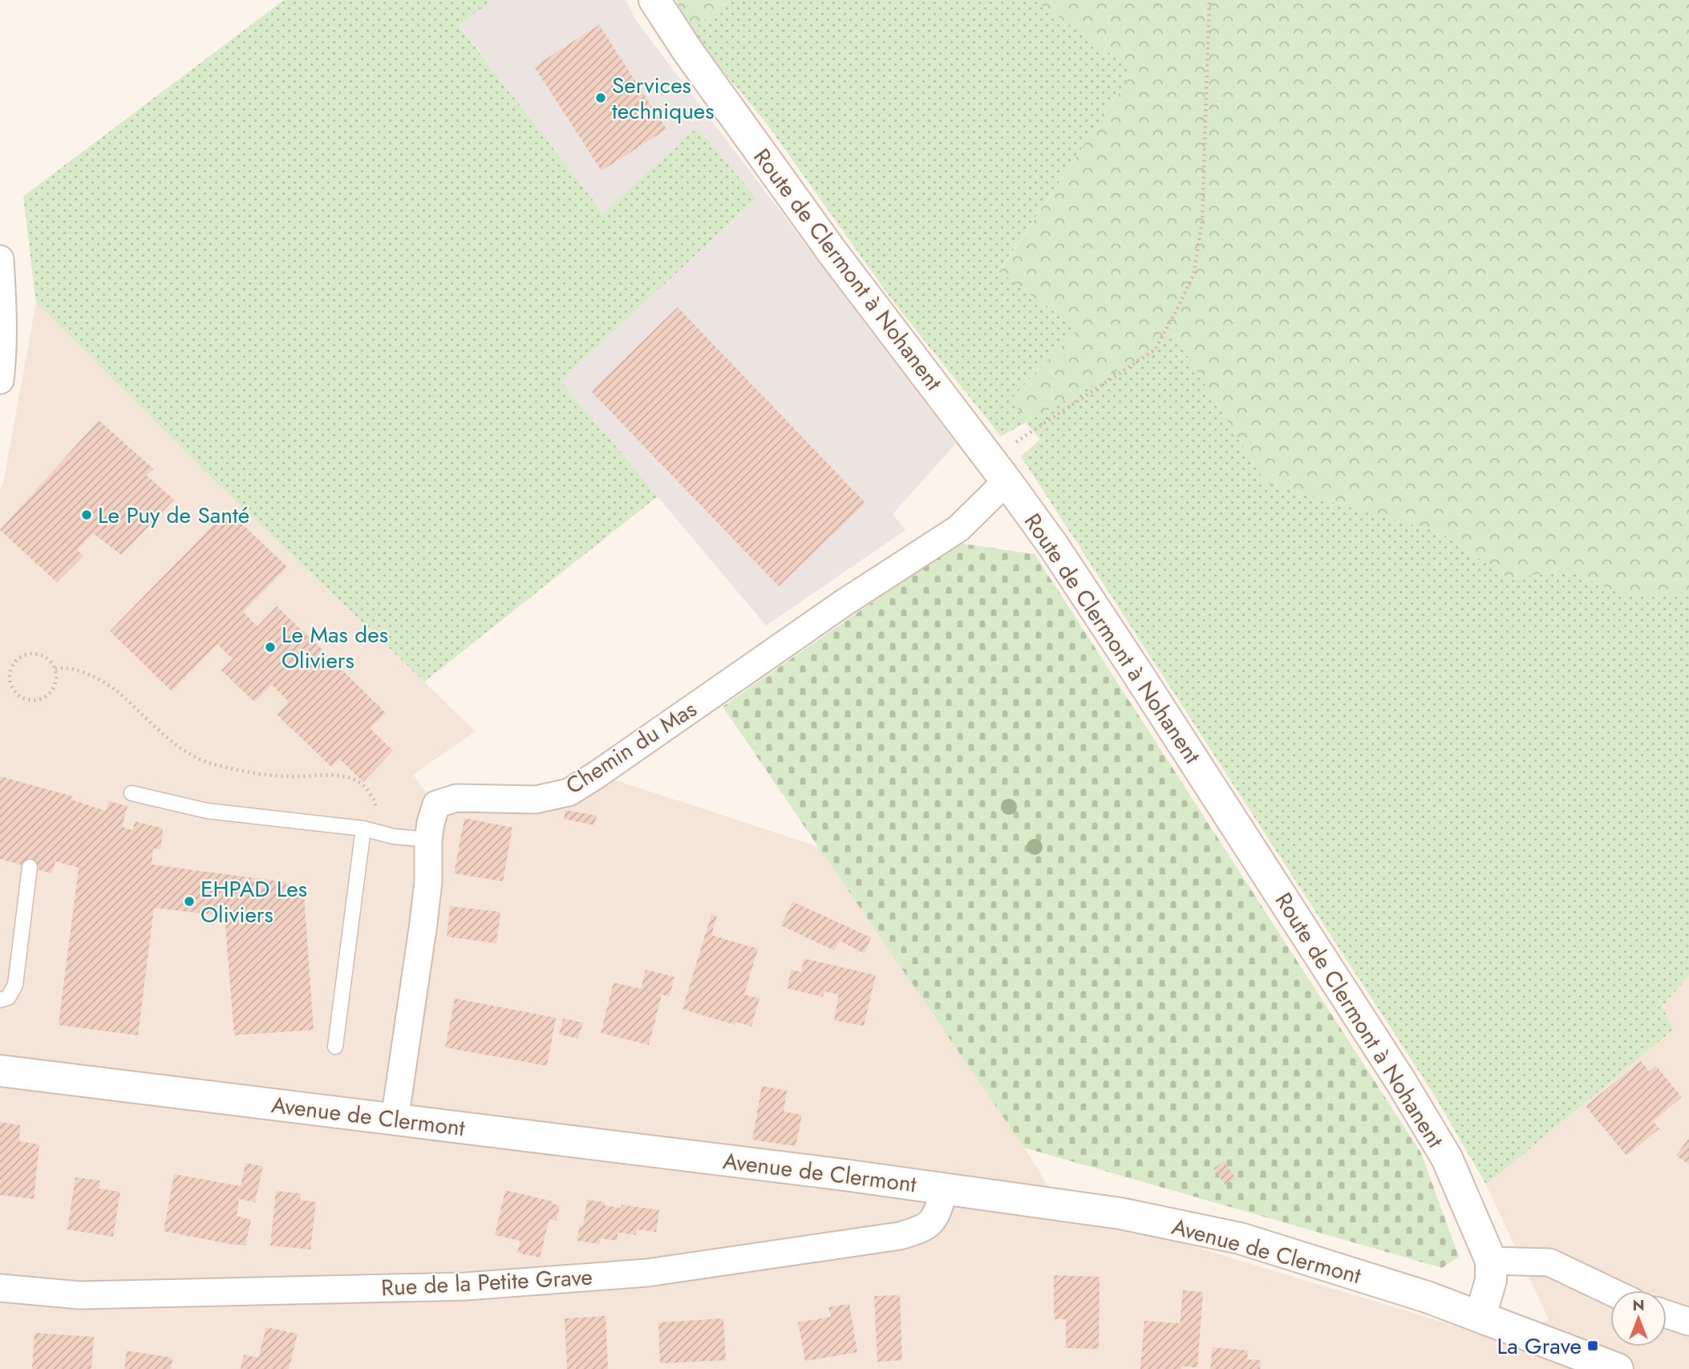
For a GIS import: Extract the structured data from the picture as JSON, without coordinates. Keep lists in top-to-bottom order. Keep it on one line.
{"streets":{"main road":["Route de Clermont à Nohanent","Avenue de Clermont"],"street":["Chemin du Mas","Rue de la Petite Grave"]},"crossings":[["Route de Clermont à Nohanent","Chemin du Mas"],["Route de Clermont à Nohanent","Avenue de Clermont"],["Chemin du Mas","Avenue de Clermont"],["Avenue de Clermont","Rue de la Petite Grave"]],"places":{"other":["Services techniques","Le Puy de Santé","Le Mas des Oliviers","EHPAD Les Oliviers"],"transit":["La Grave"]},"north":"top"}
